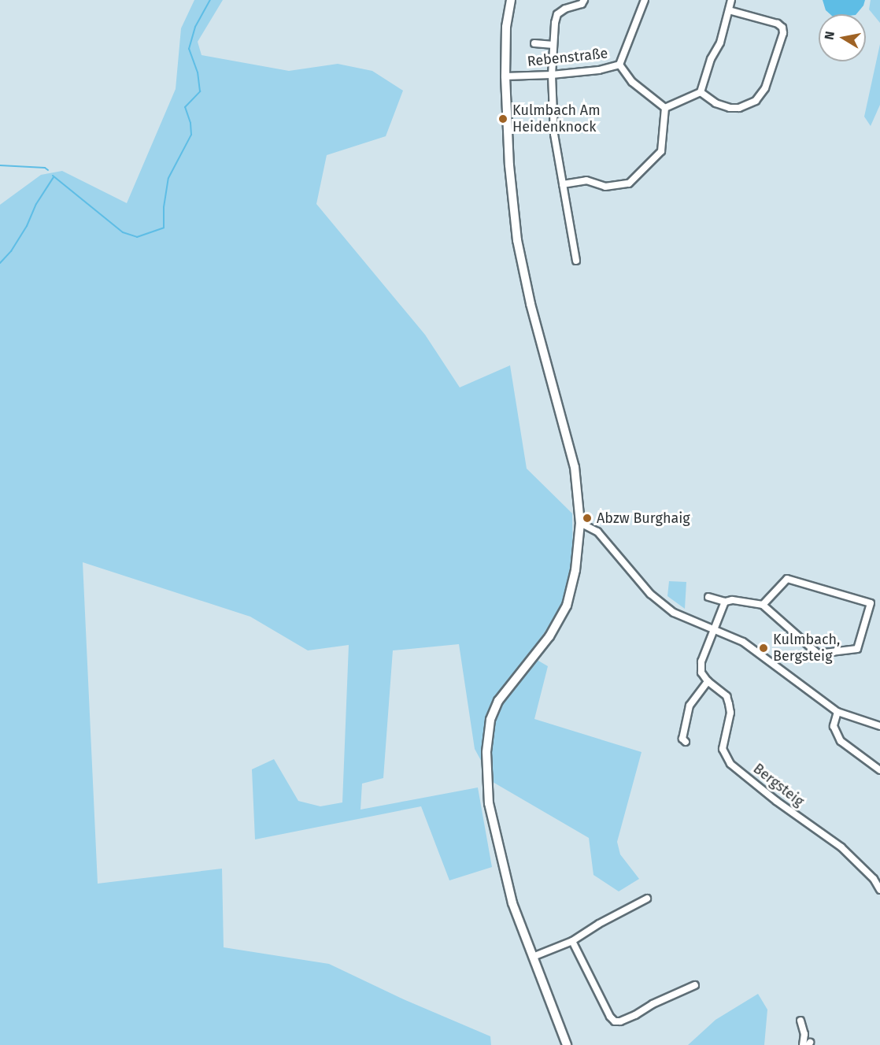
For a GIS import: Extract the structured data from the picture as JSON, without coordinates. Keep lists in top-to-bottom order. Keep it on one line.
{"streets":{"street":["Rebenstraße","Bergsteig"]},"places":["Kulmbach Am Heidenknock","Abzw Burghaig","Kulmbach, Bergsteig"],"north":"left"}
